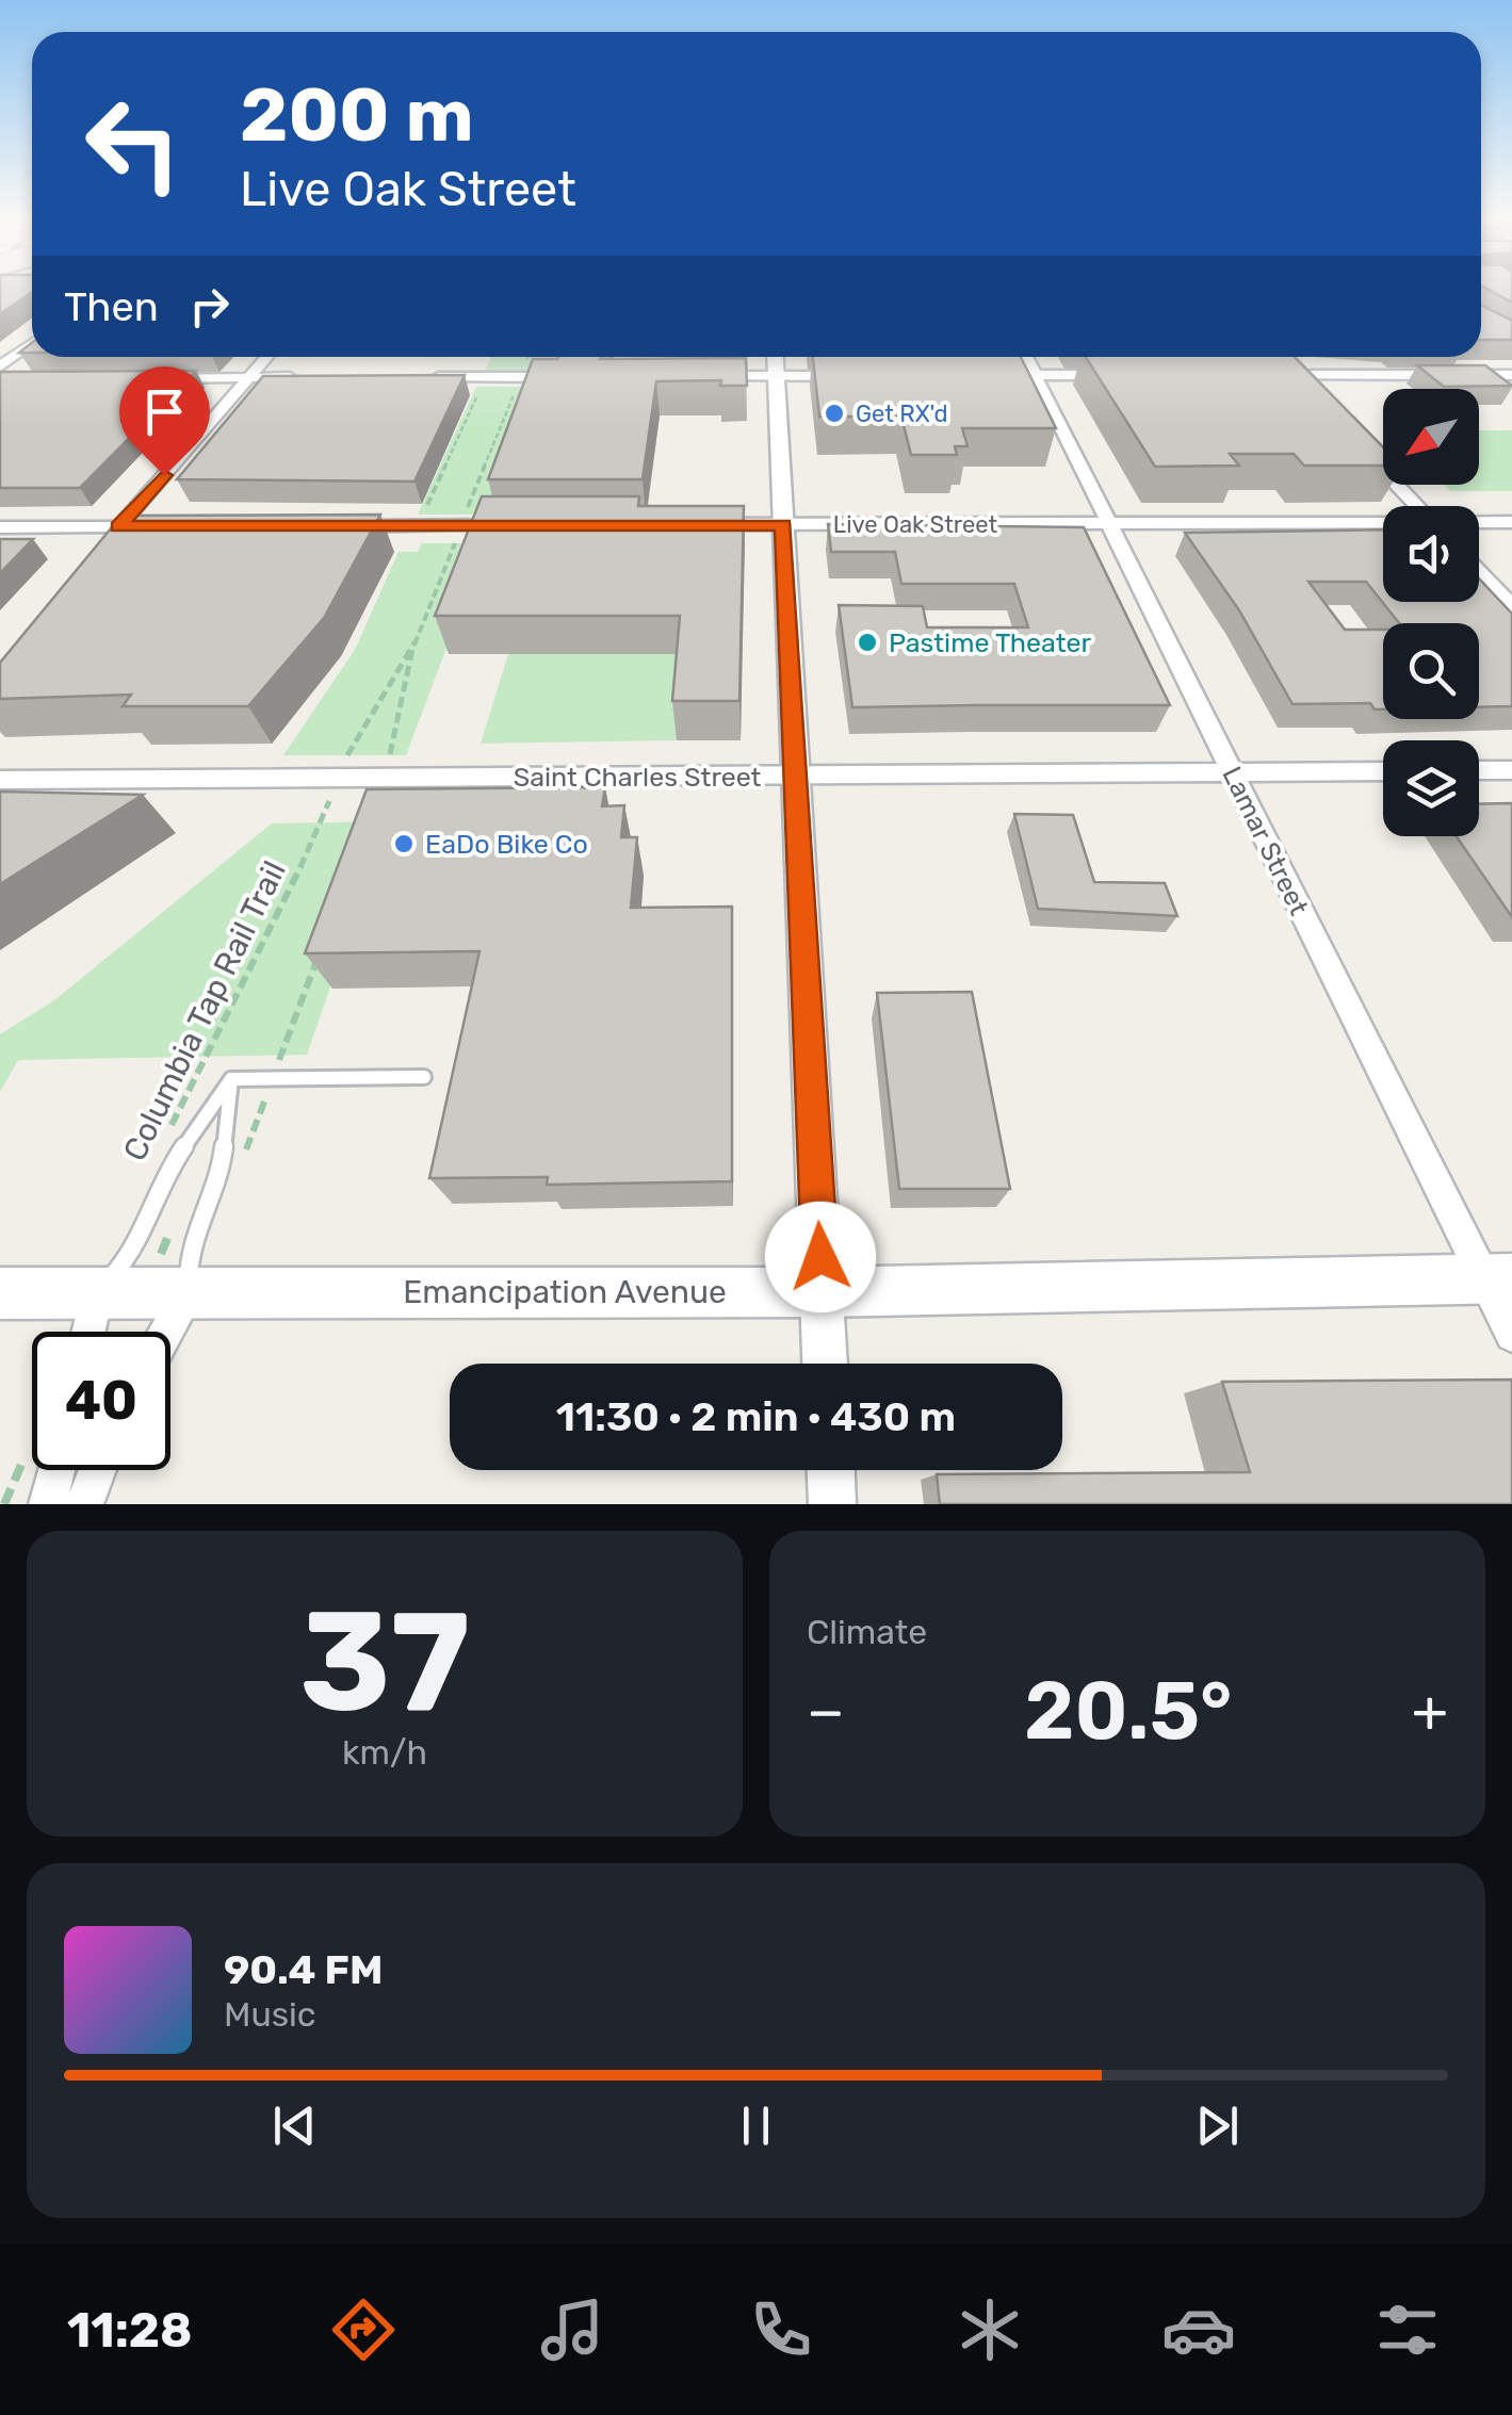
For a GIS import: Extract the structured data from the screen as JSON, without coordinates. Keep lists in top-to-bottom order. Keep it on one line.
{"streets":{"main road":["Emancipation Avenue"],"street":["Live Oak Street","Saint Charles Street","Lamar Street"],"path":["Columbia Tap Rail Trail"]},"crossings":[["Live Oak Street","Lamar Street"],["Saint Charles Street","Lamar Street"],["Lamar Street","Emancipation Avenue"]],"places":["Get RX'd","Pastime Theater","EaDo Bike Co"],"north":"bottom left","page":{"turn":["200 m","Live Oak Street"],"then":"Then","limit":"40","trip":"11:30 · 2 min · 430 m","tile":[["37","km/h"],"Climate"],"heat":["−","20.5°","+"],"song":["90.4 FM","Music"],"tabs":"11:28"}}
